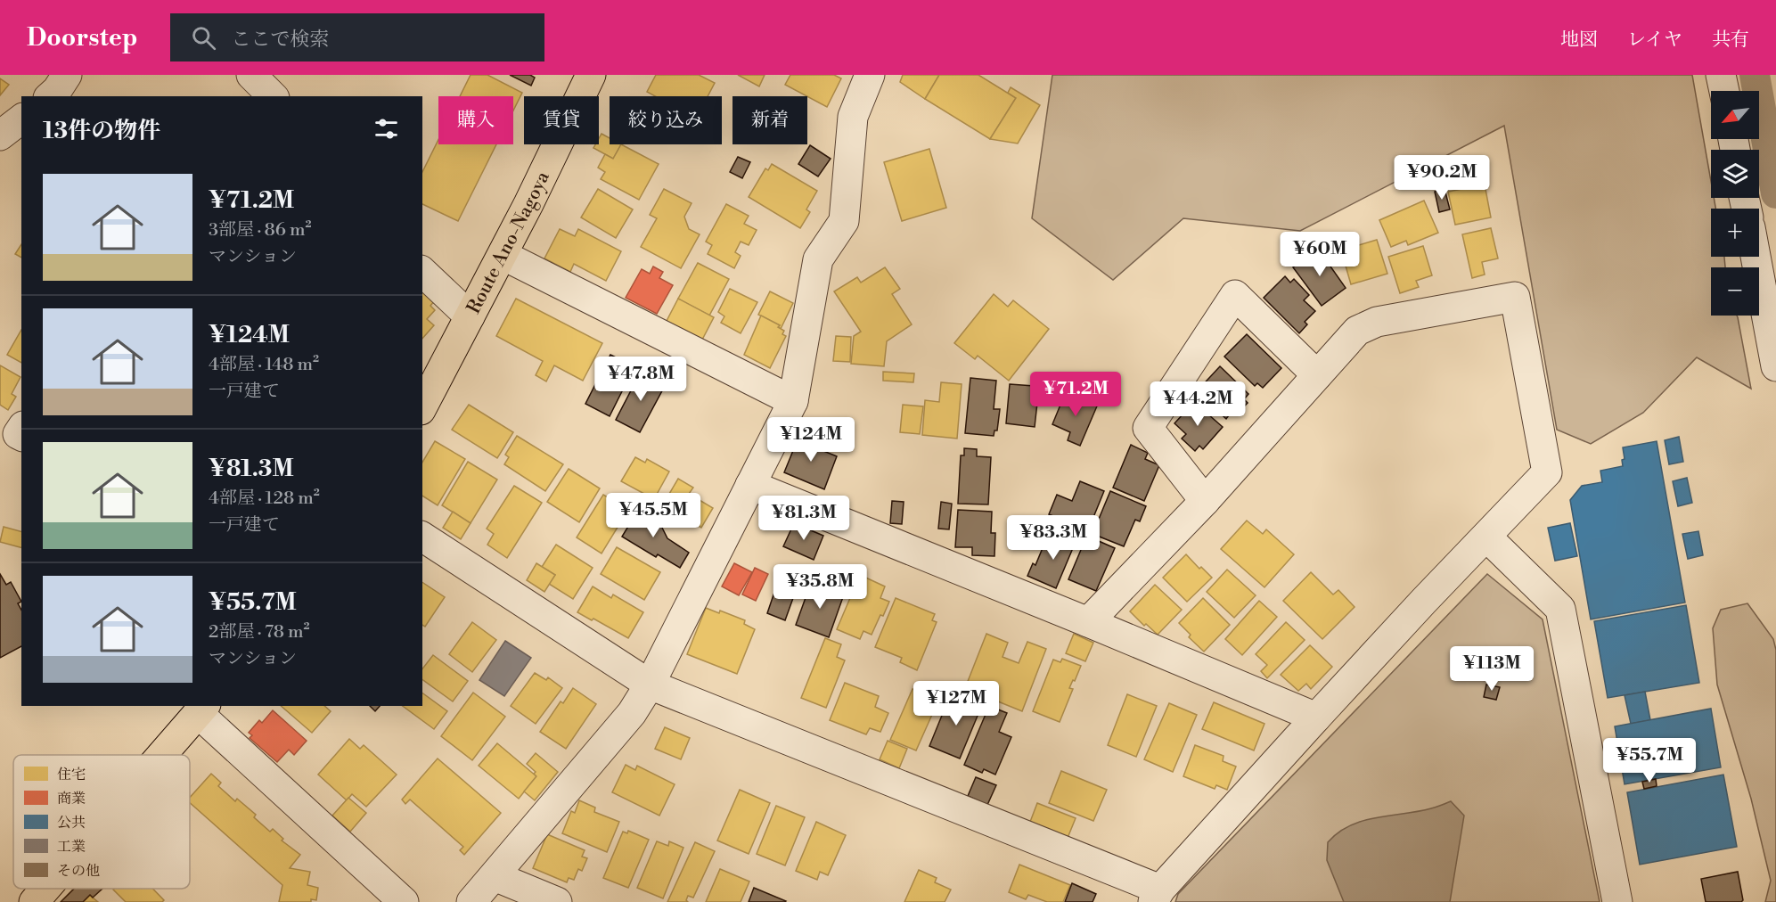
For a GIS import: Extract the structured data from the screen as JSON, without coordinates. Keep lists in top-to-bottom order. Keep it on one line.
{"streets":{"main road":["Route Ano-Nagoya"]},"legend":["住宅","商業","公共","工業","その他"],"north":"bottom left","page":{"header":"Doorstep","search":"ここで検索","nav":["地図","レイヤ","共有"],"map_buttons":["+","−"],"chip":["購入","賃貸","絞り込み","新着"],"heading":"13件の物件","price":["¥90.2M","¥60M","¥47.8M","¥71.2M","¥44.2M","¥124M","¥45.5M","¥81.3M","¥83.3M","¥35.8M","¥113M","¥127M","¥55.7M"],"list":[{"name":"¥71.2M","note":"3部屋 · 86 m² · マンション"},{"name":"¥124M","note":"4部屋 · 148 m² · 一戸建て"},{"name":"¥81.3M","note":"4部屋 · 128 m² · 一戸建て"},{"name":"¥55.7M","note":"2部屋 · 78 m² · マンション"}]}}
